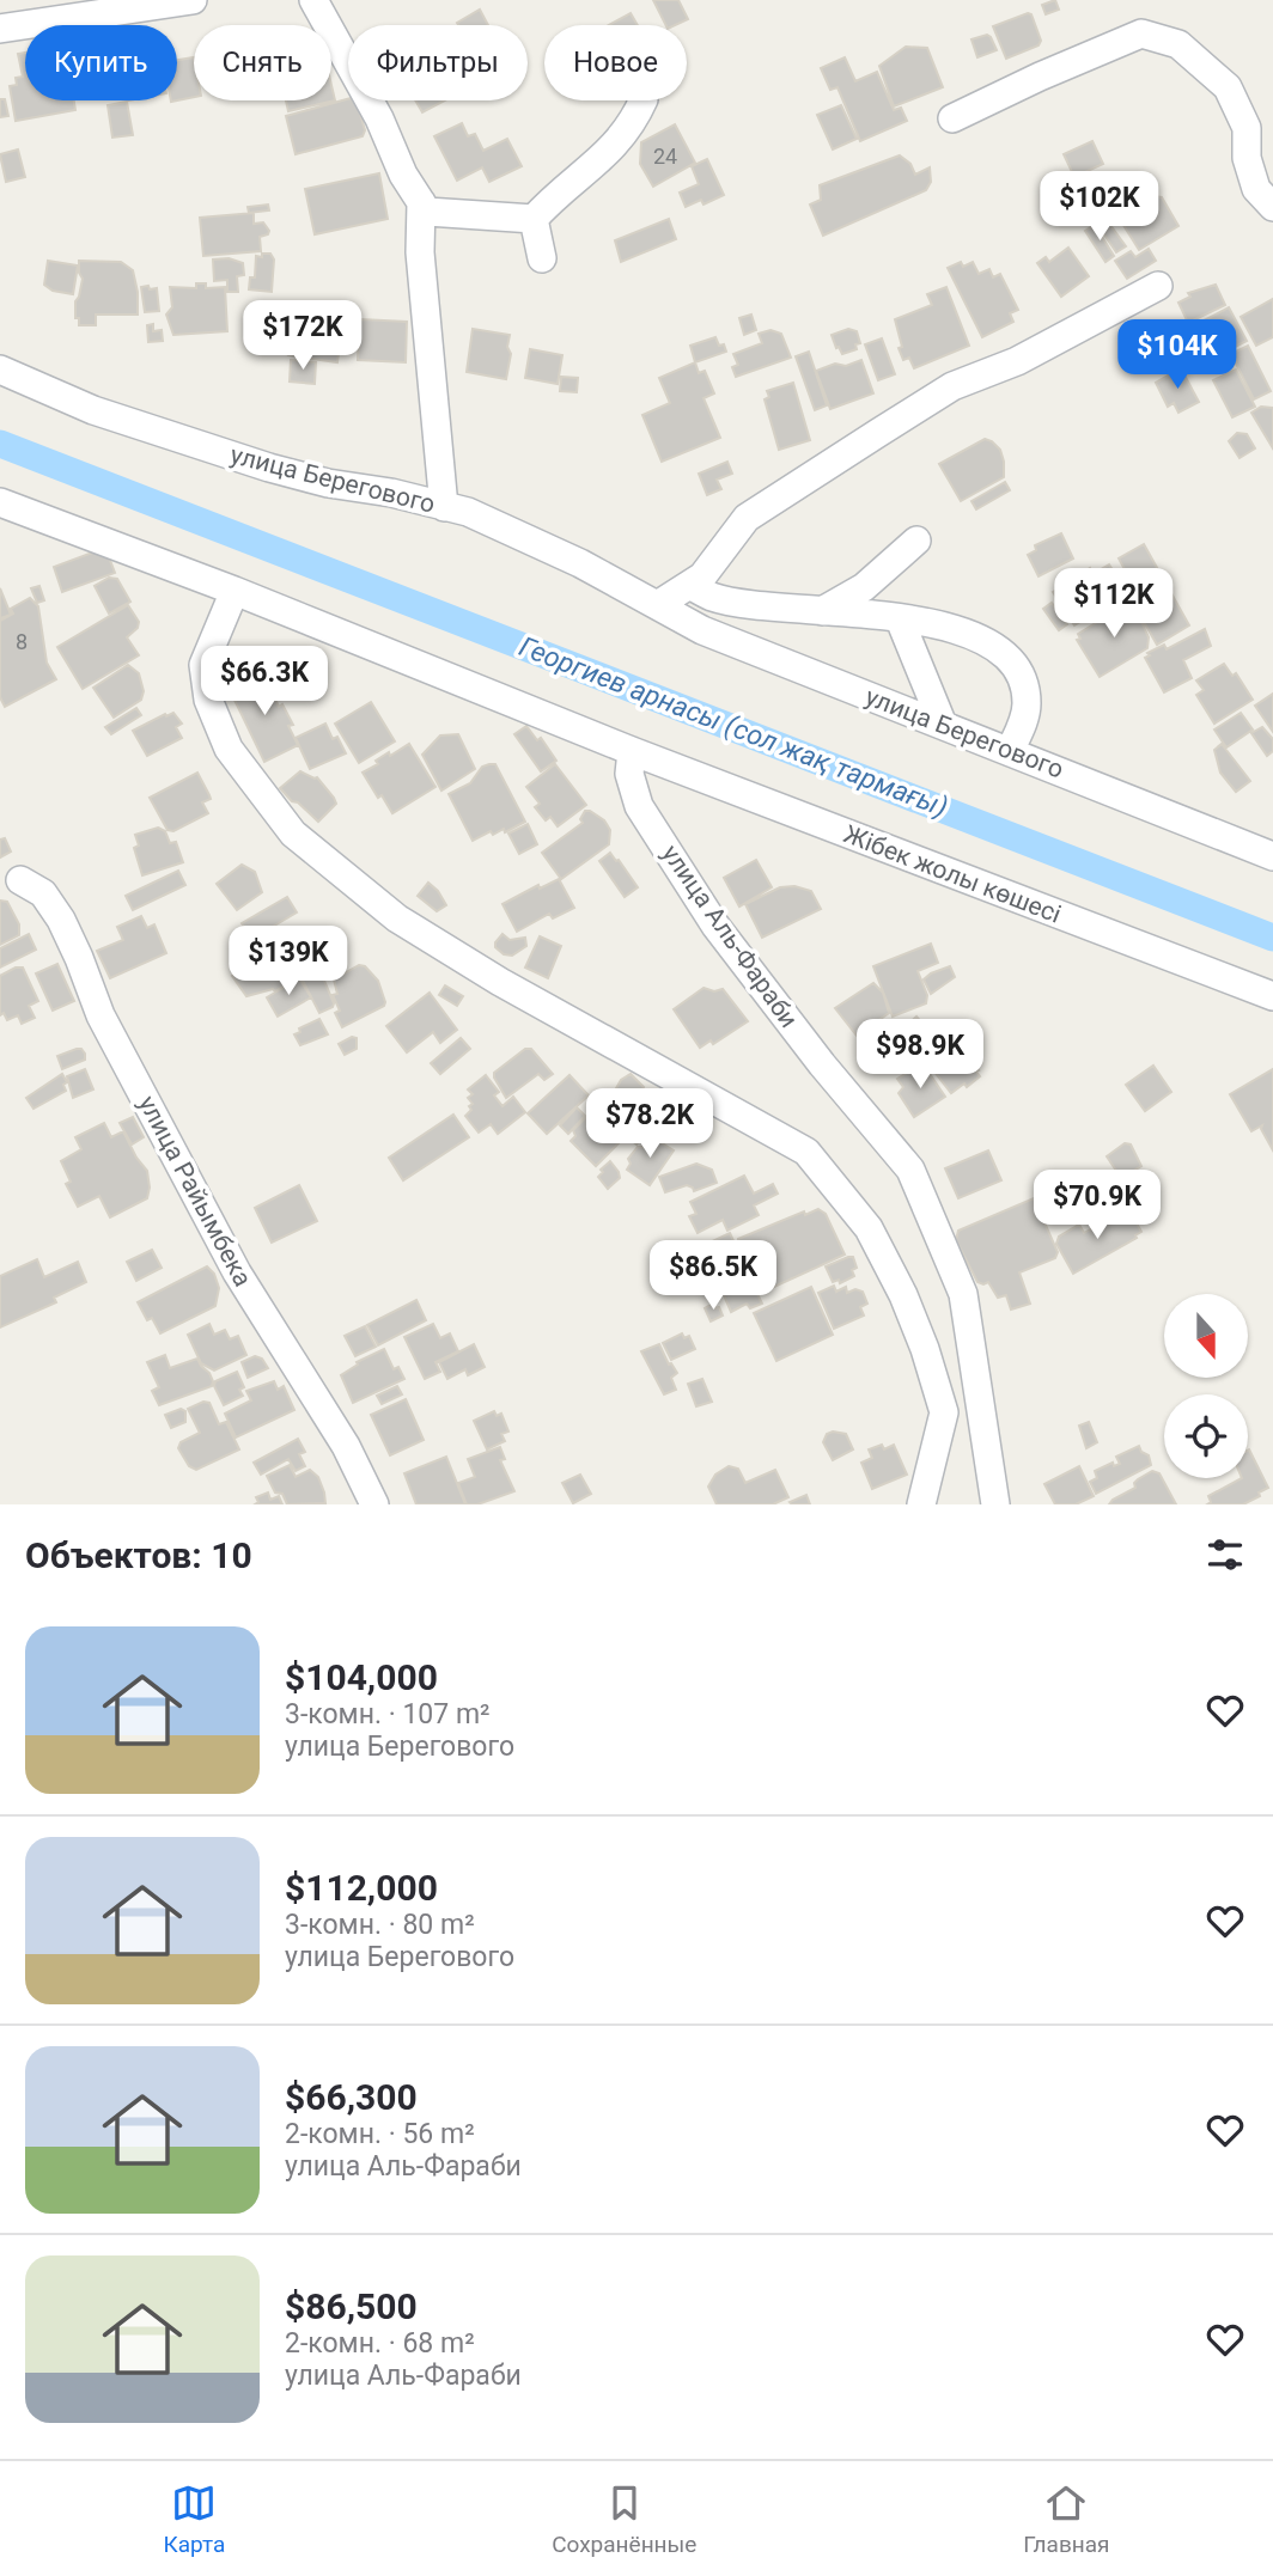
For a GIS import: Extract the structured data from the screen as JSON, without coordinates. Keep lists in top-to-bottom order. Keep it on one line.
{"streets":{"street":["улица Берегового","Жібек жолы көшесі","улица Аль-Фараби","улица Райымбека"]},"crossings":[["Жібек жолы көшесі","улица Аль-Фараби"]],"water":["Георгиев арнасы (сол жақ тармағы)"],"house_numbers":["24","8"],"north":"bottom","page":{"chip":["Купить","Снять","Фильтры","Новое"],"price":["$102K","$172K","$104K","$112K","$66.3K","$139K","$98.9K","$78.2K","$70.9K","$86.5K"],"heading":"Объектов: 10","list":[{"name":"$104,000","note":"3-комн. · 107 m² · улица Берегового"},{"name":"$112,000","note":"3-комн. · 80 m² · улица Берегового"},{"name":"$66,300","note":"2-комн. · 56 m² · улица Аль-Фараби"},{"name":"$86,500","note":"2-комн. · 68 m² · улица Аль-Фараби"}],"tabs":["Карта","Сохранённые","Главная"]}}
